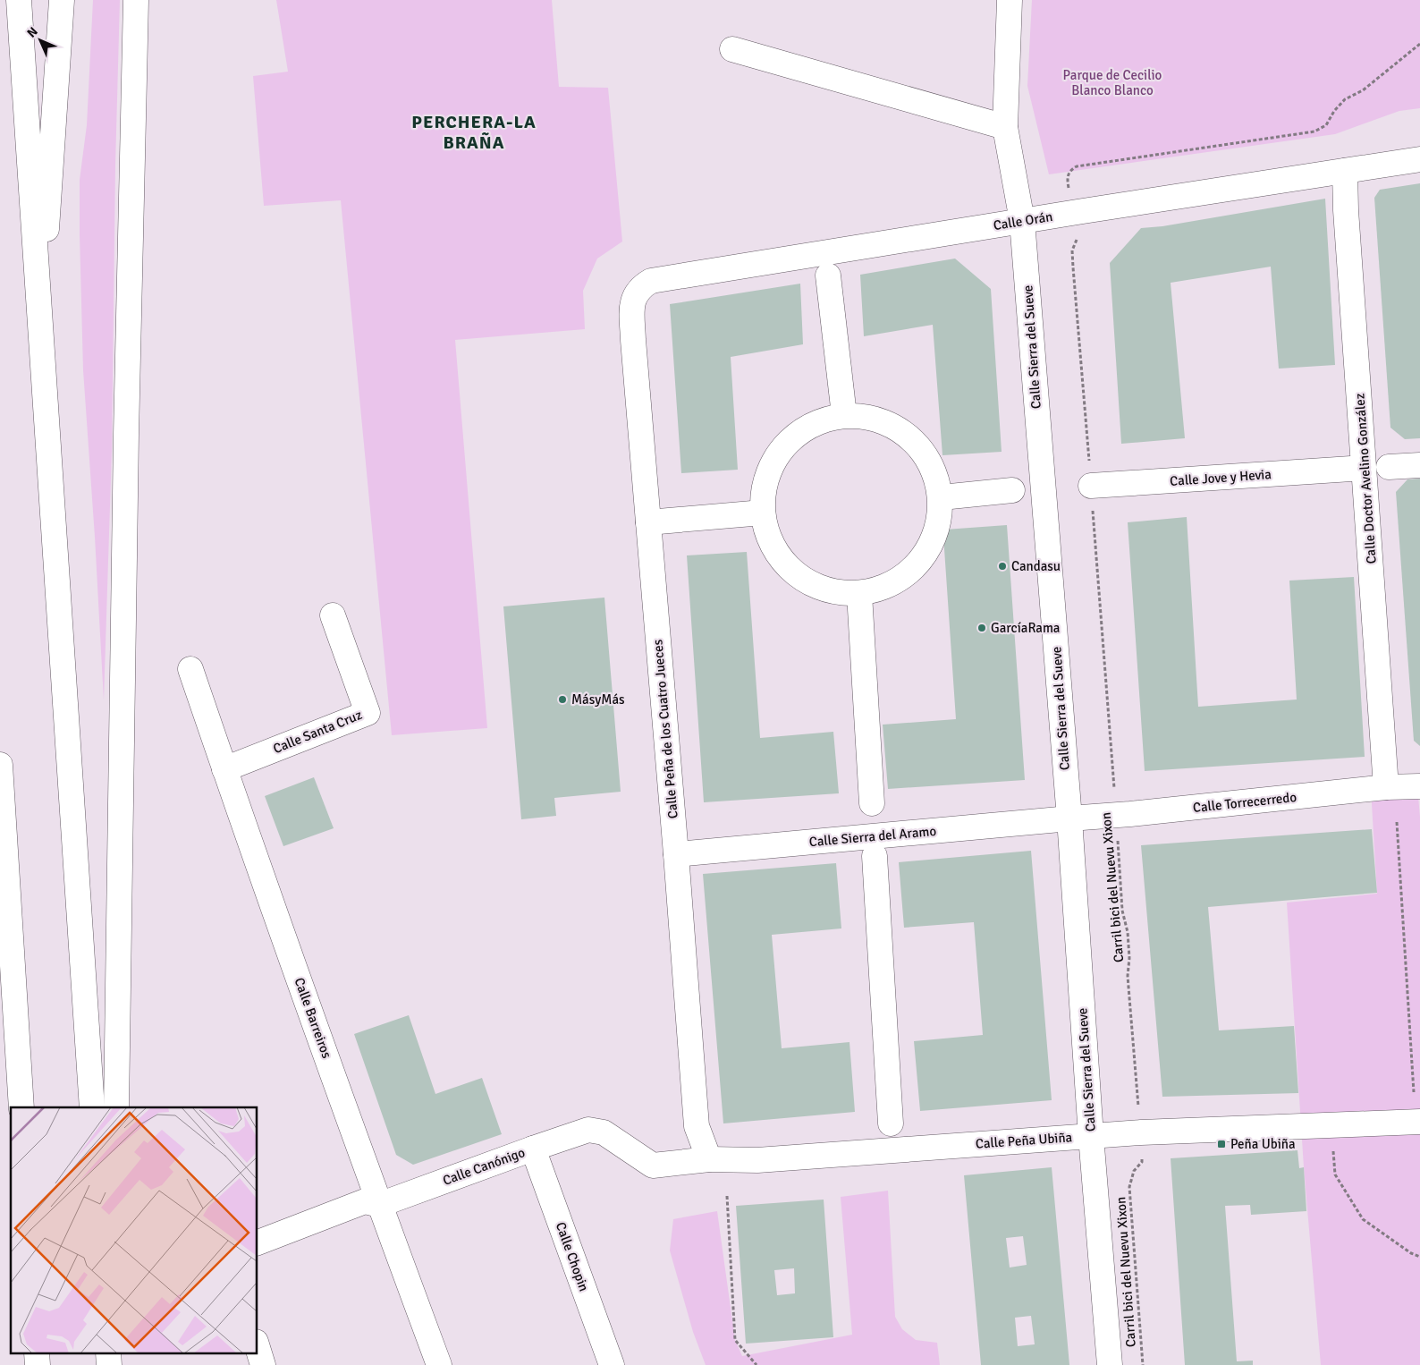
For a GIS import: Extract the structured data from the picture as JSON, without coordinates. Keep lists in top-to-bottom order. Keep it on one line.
{"streets":{"main road":["Calle Orán","Calle Sierra del Sueve","Calle Jove y Hevia","Calle Doctor Avelino González","Calle Peña de los Cuatro Jueces","Calle Santa Cruz","Calle Torrecerredo","Calle Sierra del Aramo","Calle Barreiros","Calle Peña Ubiña","Calle Canónigo","Calle Chopin"],"path":["Carril bici del Nuevu Xixon"]},"crossings":[["Calle Orán","Calle Sierra del Sueve"],["Calle Orán","Calle Doctor Avelino González"],["Calle Orán","Calle Peña de los Cuatro Jueces"],["Calle Sierra del Sueve","Calle Torrecerredo"],["Calle Sierra del Sueve","Calle Sierra del Aramo"],["Calle Sierra del Sueve","Calle Peña Ubiña"],["Calle Jove y Hevia","Carril bici del Nuevu Xixon"],["Calle Doctor Avelino González","Calle Torrecerredo"],["Calle Peña de los Cuatro Jueces","Calle Sierra del Aramo"],["Calle Peña de los Cuatro Jueces","Calle Peña Ubiña"],["Calle Peña de los Cuatro Jueces","Calle Canónigo"],["Calle Santa Cruz","Calle Barreiros"],["Calle Torrecerredo","Calle Sierra del Aramo"],["Calle Torrecerredo","Carril bici del Nuevu Xixon"],["Carril bici del Nuevu Xixon","Calle Peña Ubiña"],["Calle Barreiros","Calle Canónigo"],["Calle Peña Ubiña","Calle Canónigo"],["Calle Canónigo","Calle Chopin"]],"districts":["PERCHERA-LA BRAÑA"],"parks":["Parque de Cecilio Blanco Blanco"],"places":{"other":["Candasu","GarcíaRama","MásyMás"],"transit":["Peña Ubiña"]},"north":"top left"}
